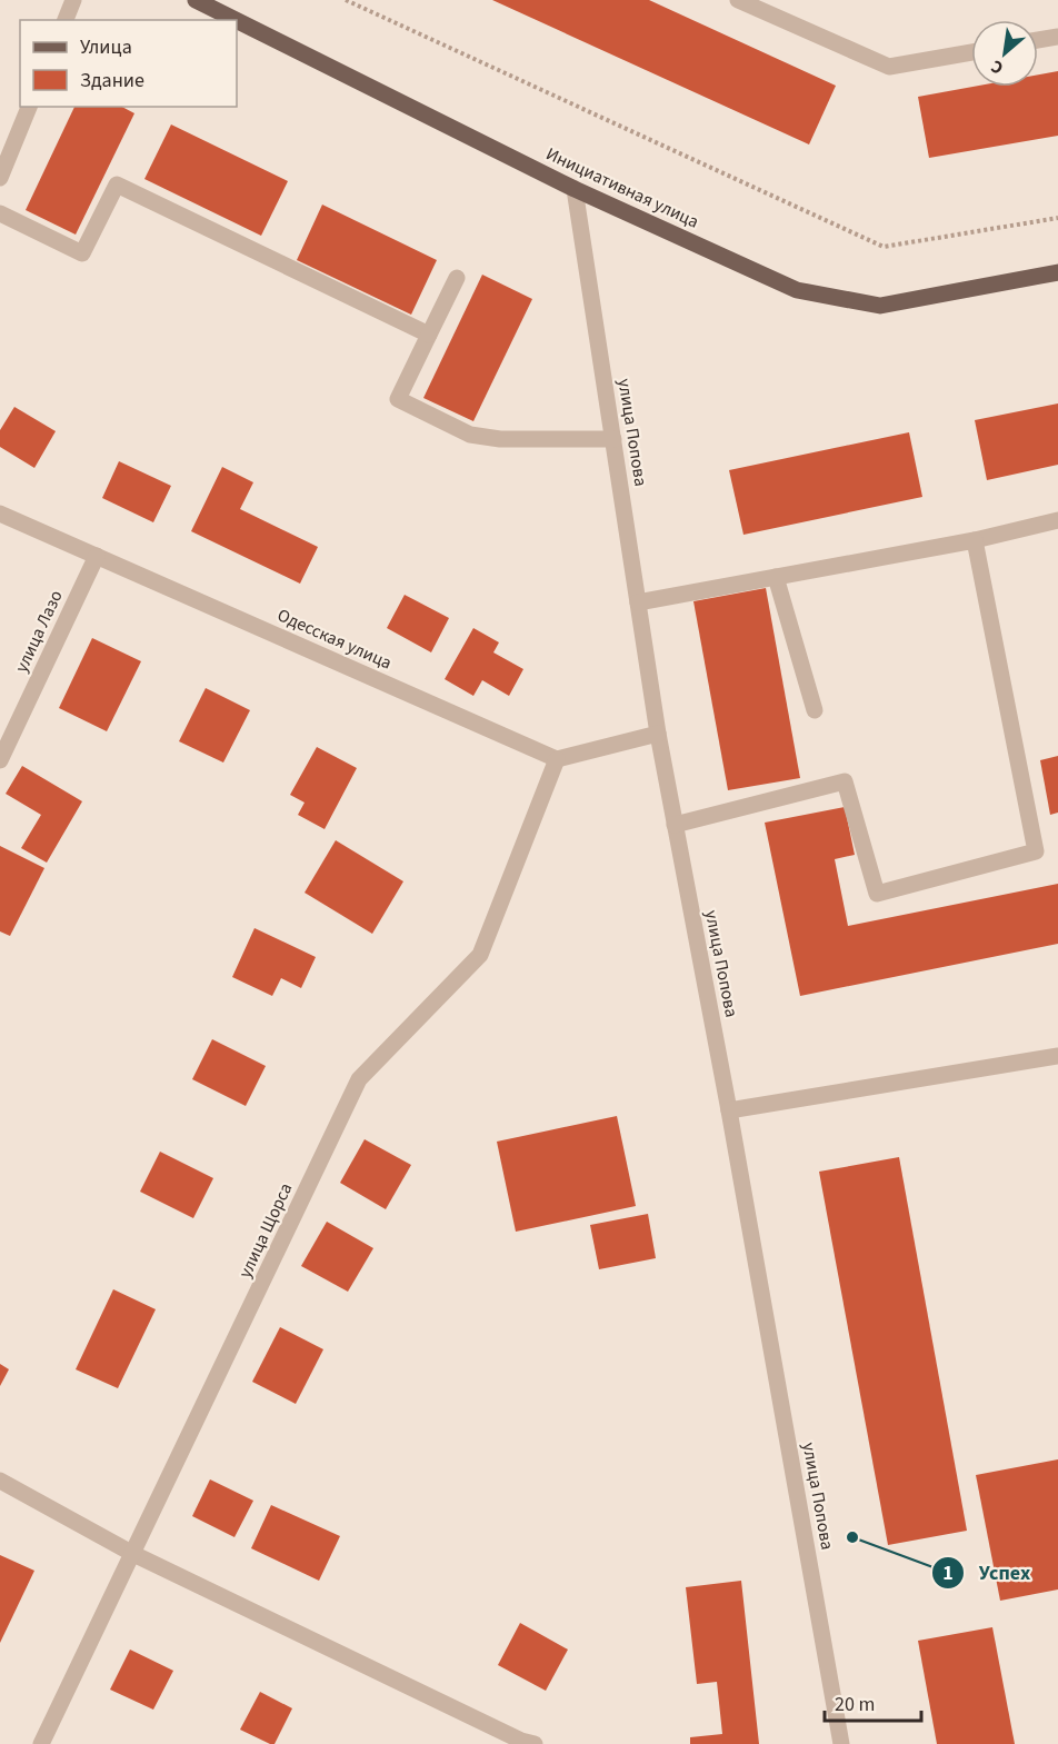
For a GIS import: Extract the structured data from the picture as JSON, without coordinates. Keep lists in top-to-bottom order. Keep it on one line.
{"streets":{"main road":["Инициативная улица"],"street":["улица Попова","улица Лазо","Одесская улица","улица Щорса"]},"crossings":[["Инициативная улица","улица Попова"],["улица Лазо","Одесская улица"],["Одесская улица","улица Щорса"]],"places":["Успех"],"legend":["Улица","Здание"],"scale_bar":"20 m","north":"bottom left"}
